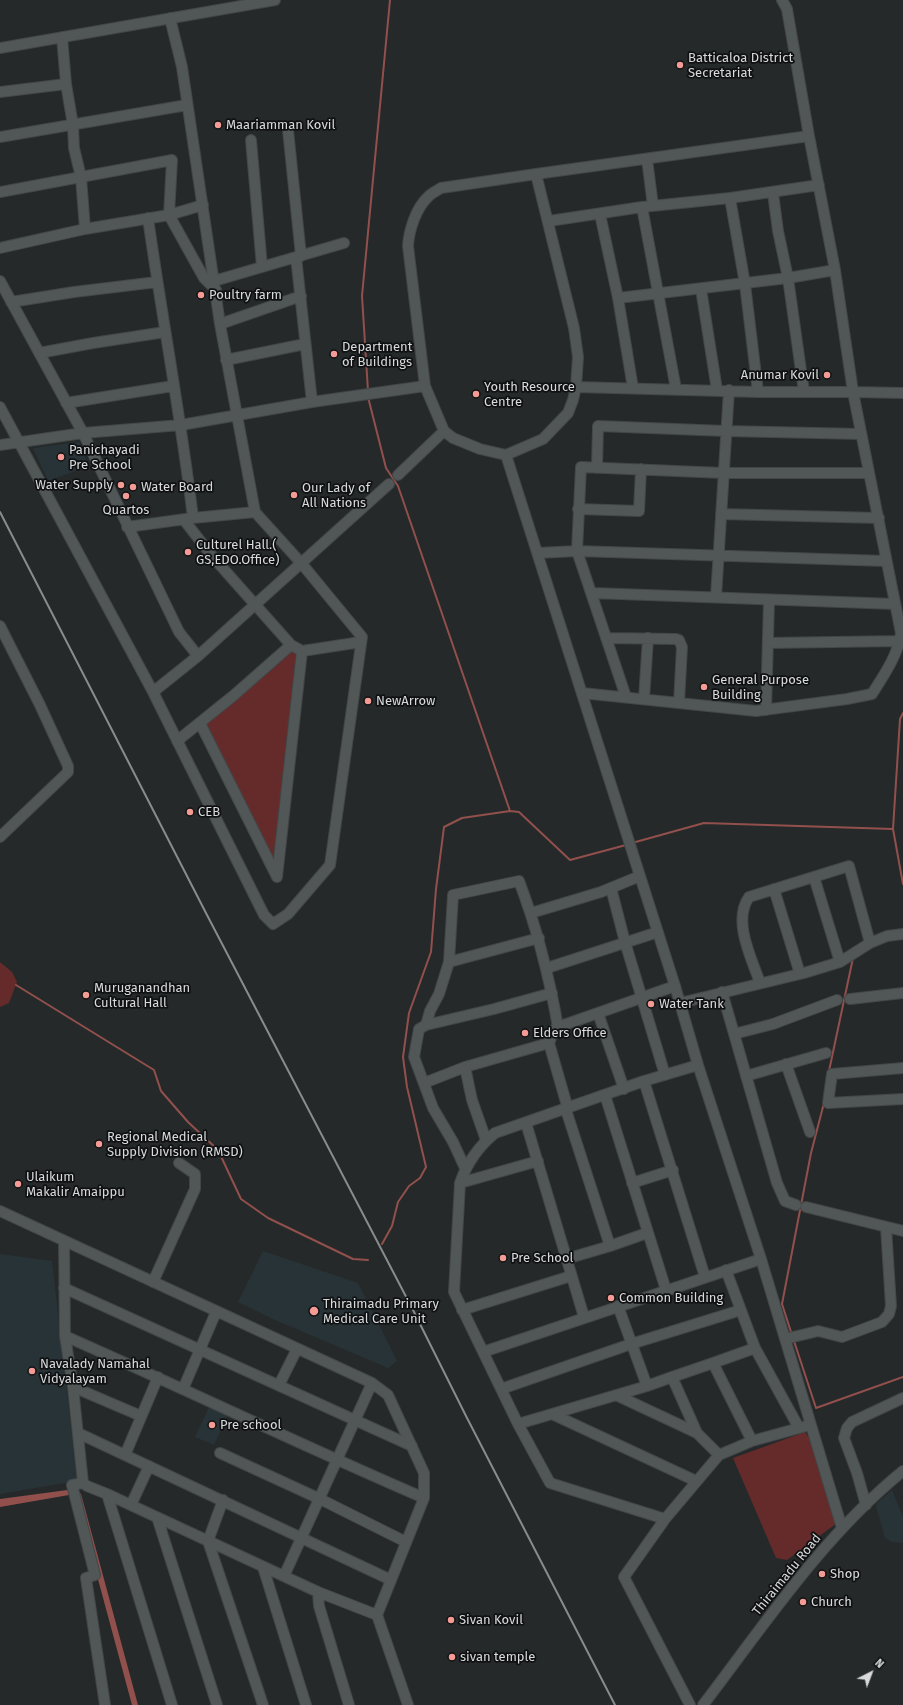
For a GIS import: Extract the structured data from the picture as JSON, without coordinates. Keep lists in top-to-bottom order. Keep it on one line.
{"streets":{"street":["Thiraimadu Road"]},"places":["Batticaloa District Secretariat","Maariamman Kovil","Poultry farm","Department of Buildings","Anumar Kovil","Youth Resource Centre","Panichayadi Pre School","Water Supply","Water Board","Our Lady of All Nations","Quartos","Culturel Hall.( GS,EDO.Office)","General Purpose Building","NewArrow","CEB","Muruganandhan Cultural Hall","Water Tank","Elders Office","Regional Medical Supply Division (RMSD)","Ulaikum Makalir Amaippu","Pre School","Common Building","Thiraimadu Primary Medical Care Unit","Navalady Namahal Vidyalayam","Pre school","Shop","Church","Sivan Kovil","sivan temple"],"north":"top right"}
